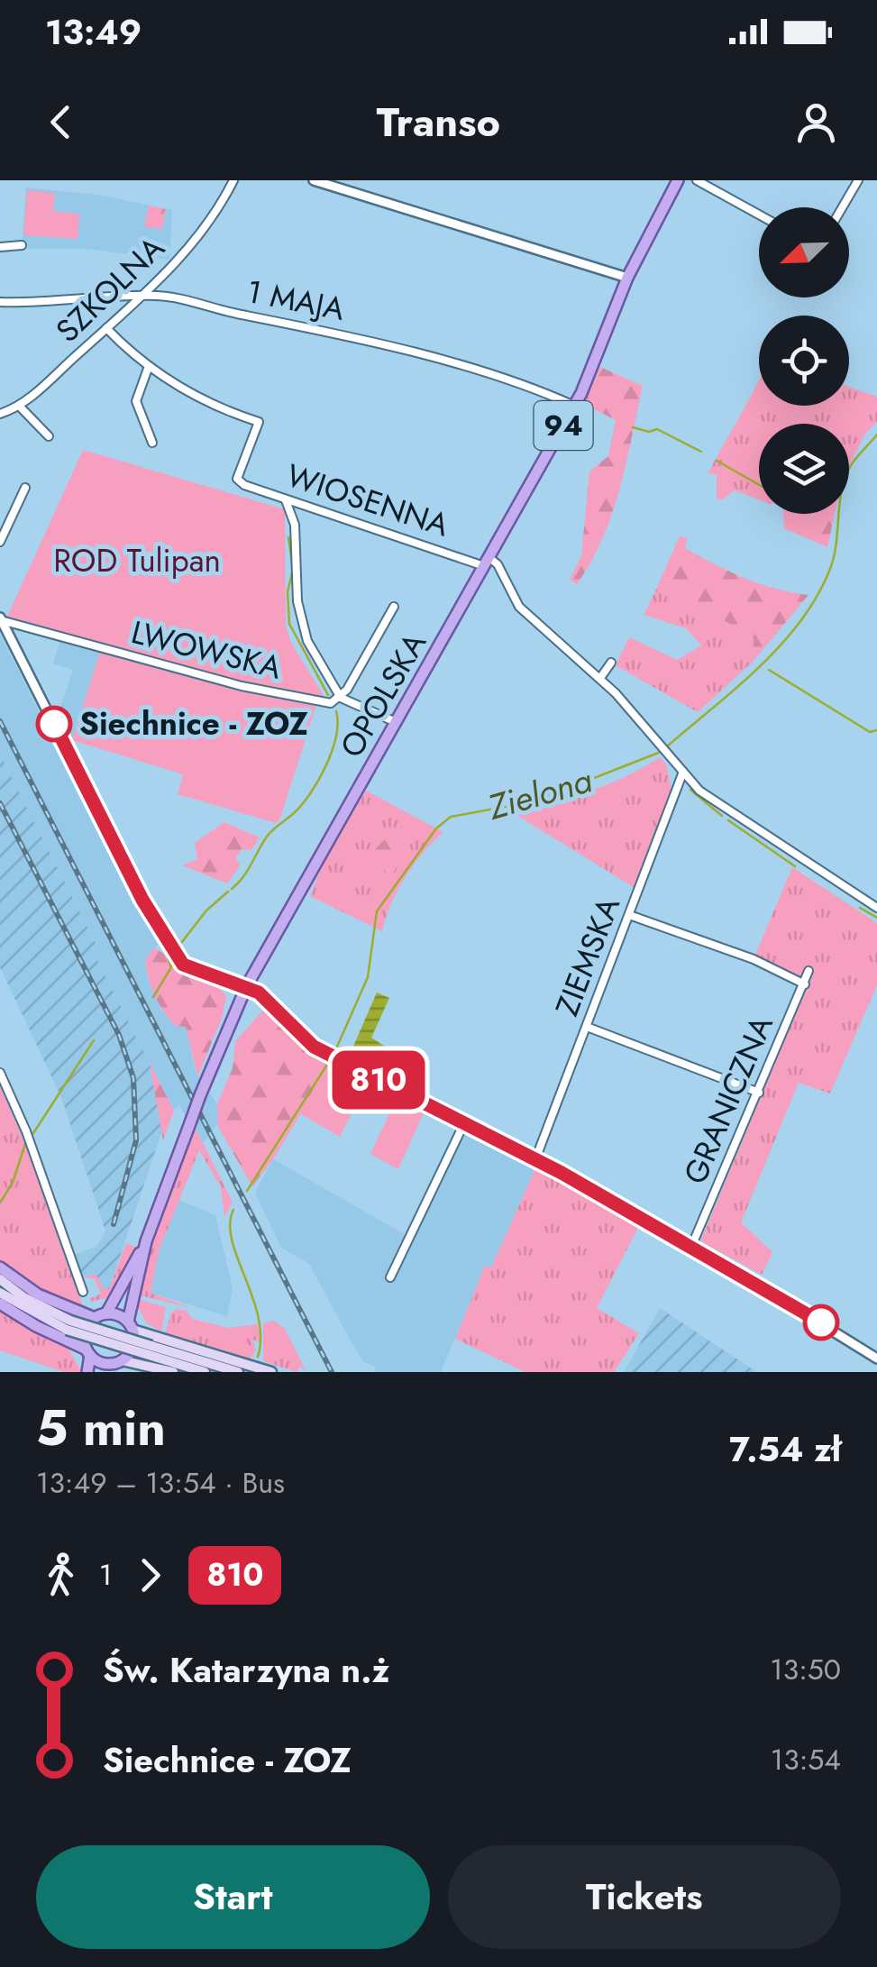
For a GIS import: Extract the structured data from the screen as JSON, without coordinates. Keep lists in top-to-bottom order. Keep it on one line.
{"streets":{"main road":["94","OPOLSKA"],"street":["SZKOLNA","1 MAJA","WIOSENNA","LWOWSKA","ZIEMSKA","GRANICZNA"]},"crossings":[["SZKOLNA","1 MAJA"],["1 MAJA","OPOLSKA"],["94","OPOLSKA"],["WIOSENNA","OPOLSKA"],["LWOWSKA","OPOLSKA"]],"water":["Zielona"],"parks":["ROD Tulipan"],"places":["Siechnice - ZOZ"],"lines":["bus line 810"],"north":"bottom left","page":{"status":"13:49","header":"Transo","on_map":"810","heading":["5 min","13:49 – 13:54 · Bus","7.54 zł"],"legs":["1","810"],"list":[{"name":"Św. Katarzyna n.ż","value":"13:50"},{"name":"Siechnice - ZOZ","value":"13:54"}],"buttons":["Start","Tickets"]}}
